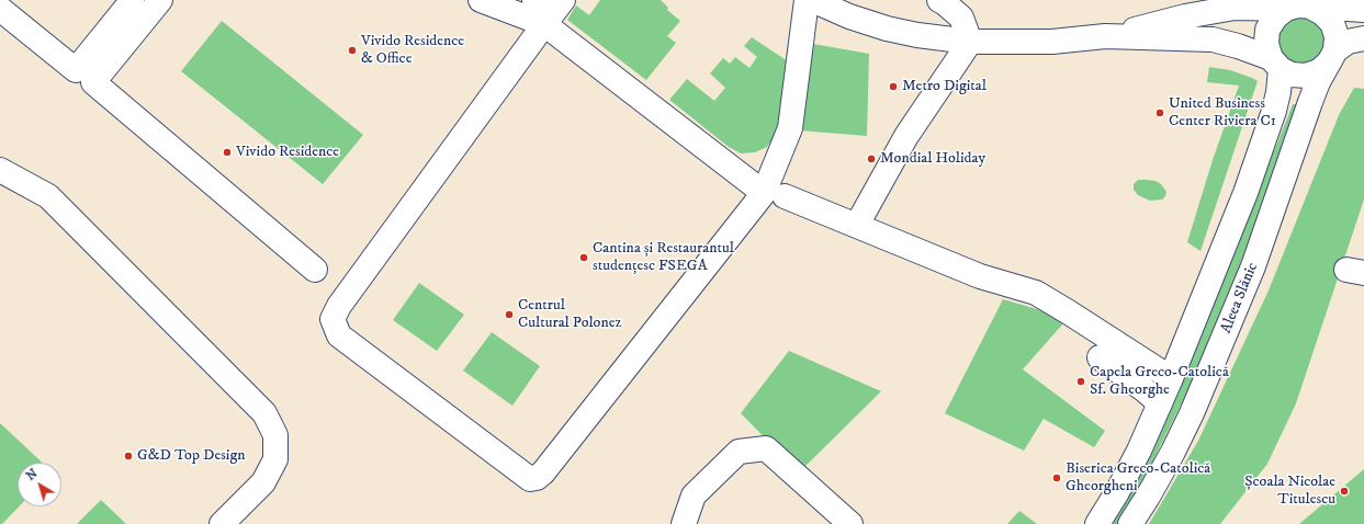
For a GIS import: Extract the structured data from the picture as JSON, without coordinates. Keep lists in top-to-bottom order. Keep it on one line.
{"streets":{"main road":["Aleea Slănic"]},"places":["Vivido Residence & Office","Metro Digital","United Business Center Riviera C1","Vivido Residence","Mondial Holiday","Cantina și Restaurantul studențesc FSEGA","Centrul Cultural Polonez","Capela Greco-Catolică Sf. Gheorghe","G&D Top Design","Biserica Greco-Catolică Gheorgheni","Școala Nicolae Titulescu"],"north":"top left"}
